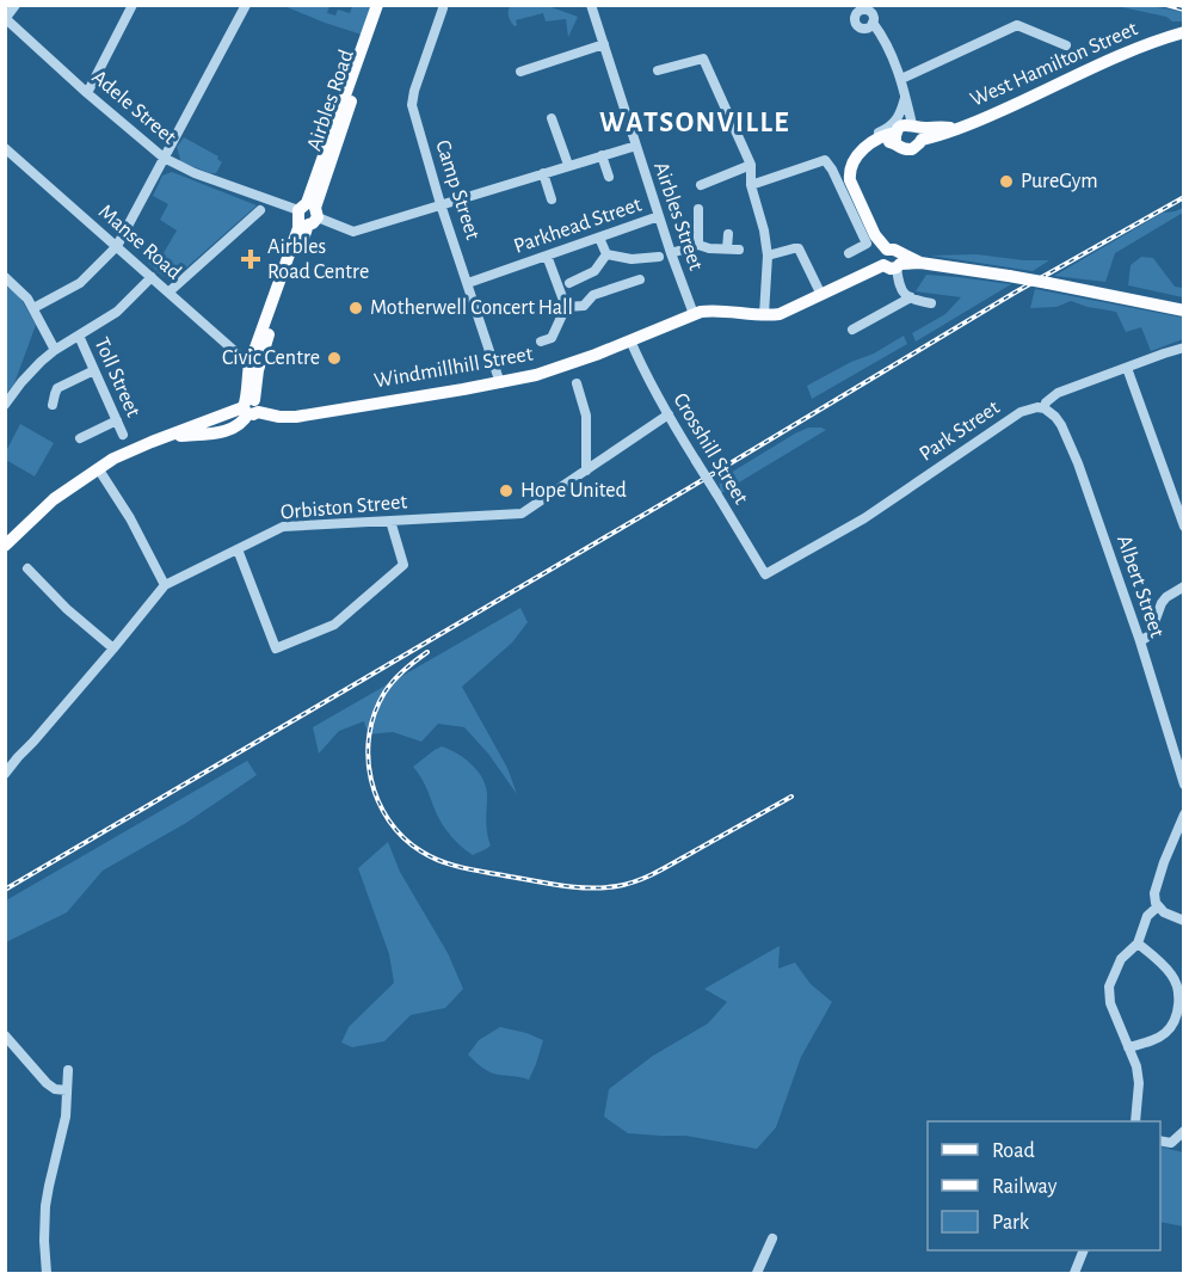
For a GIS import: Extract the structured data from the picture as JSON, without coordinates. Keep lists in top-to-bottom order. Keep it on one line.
{"streets":{"main road":["West Hamilton Street","Airbles Road","Windmillhill Street"],"street":["Adele Street","Camp Street","Airbles Street","Parkhead Street","Manse Road","Toll Street","Park Street","Crosshill Street","Orbiston Street","Albert Street"]},"crossings":[["Airbles Road","Adele Street"],["Airbles Road","Manse Road"],["Airbles Road","Windmillhill Street"],["Adele Street","Camp Street"],["Adele Street","Airbles Street"],["Camp Street","Parkhead Street"],["Camp Street","Windmillhill Street"],["Airbles Street","Parkhead Street"],["Airbles Street","Windmillhill Street"],["Windmillhill Street","Crosshill Street"],["Park Street","Crosshill Street"],["Park Street","Albert Street"],["Crosshill Street","Orbiston Street"]],"districts":["WATSONVILLE"],"places":{"other":["PureGym","Motherwell Concert Hall","Civic Centre","Hope United"],"health":["Airbles Road Centre"]},"legend":["Road","Railway","Park"]}
